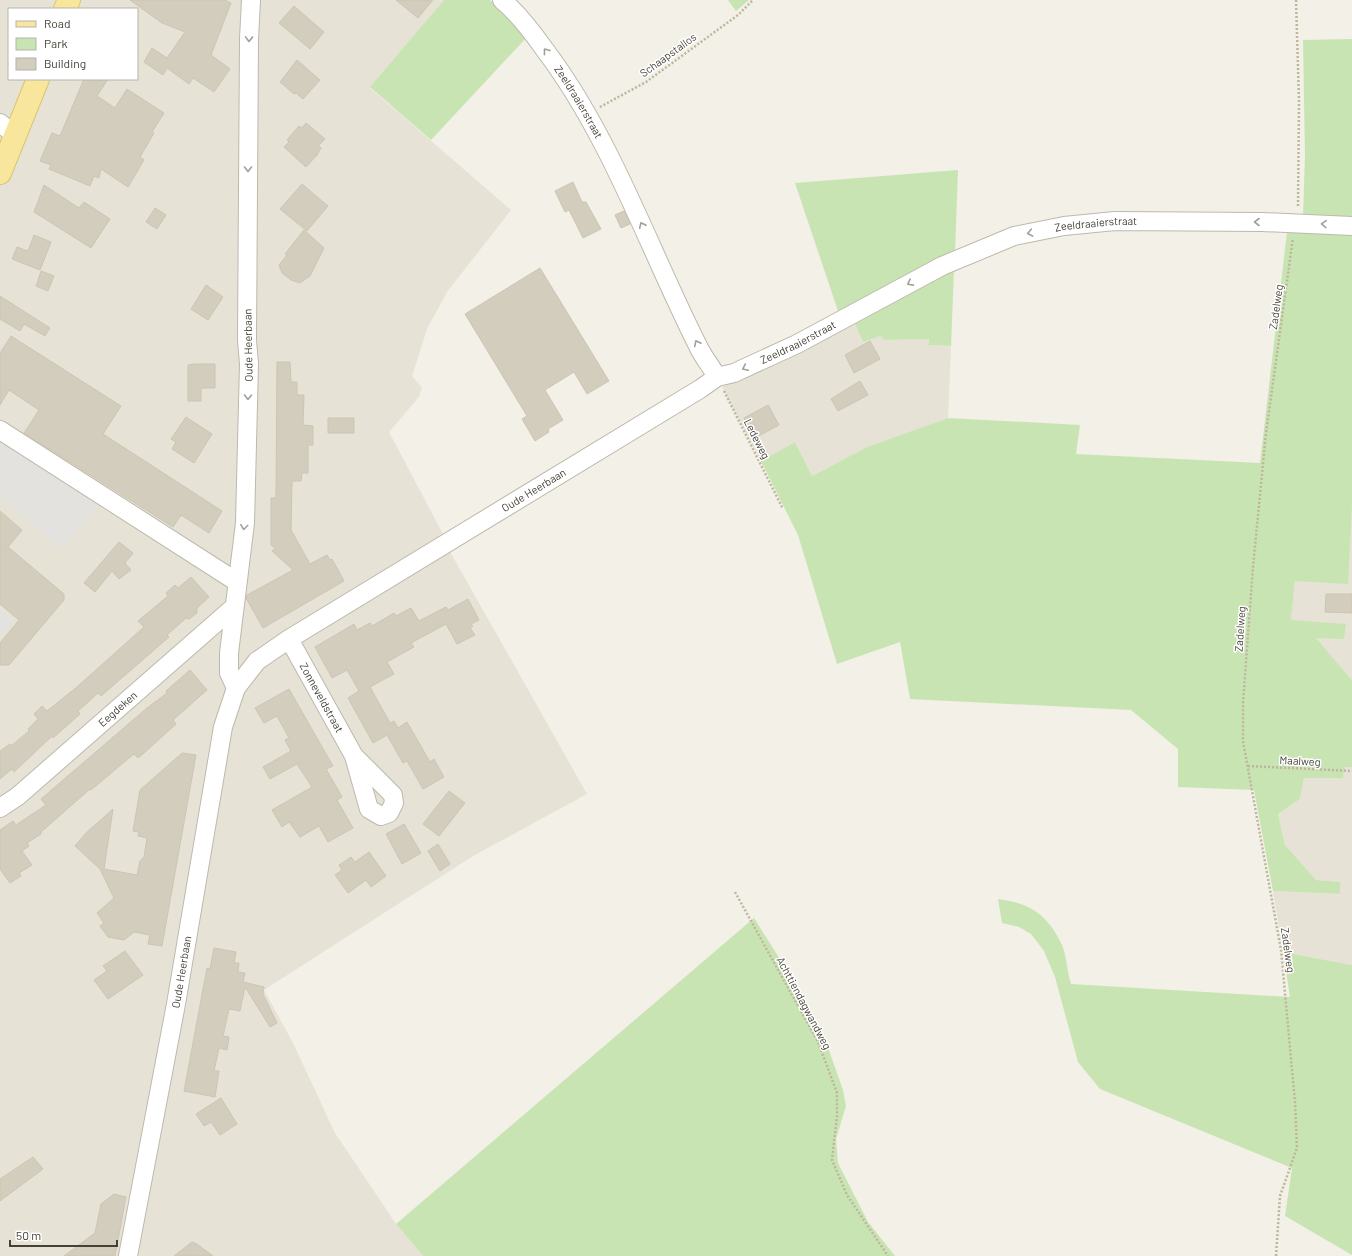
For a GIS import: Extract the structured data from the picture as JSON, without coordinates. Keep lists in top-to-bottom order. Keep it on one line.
{"streets":{"street":["Zeeldraaierstraat","Oude Heerbaan","Zonneveldstraat","Eegdeken"],"path":["Schaapstallos","Zadelweg","Ledeweg","Maalweg","Achttiendagwandweg"]},"crossings":[["Schaapstallos","Zeeldraaierstraat"],["Zeeldraaierstraat","Zadelweg"],["Zeeldraaierstraat","Oude Heerbaan"],["Zeeldraaierstraat","Ledeweg"],["Zadelweg","Maalweg"],["Oude Heerbaan","Ledeweg"],["Oude Heerbaan","Zonneveldstraat"],["Oude Heerbaan","Eegdeken"]],"legend":["Road","Park","Building"],"scale_bar":"50 m"}
